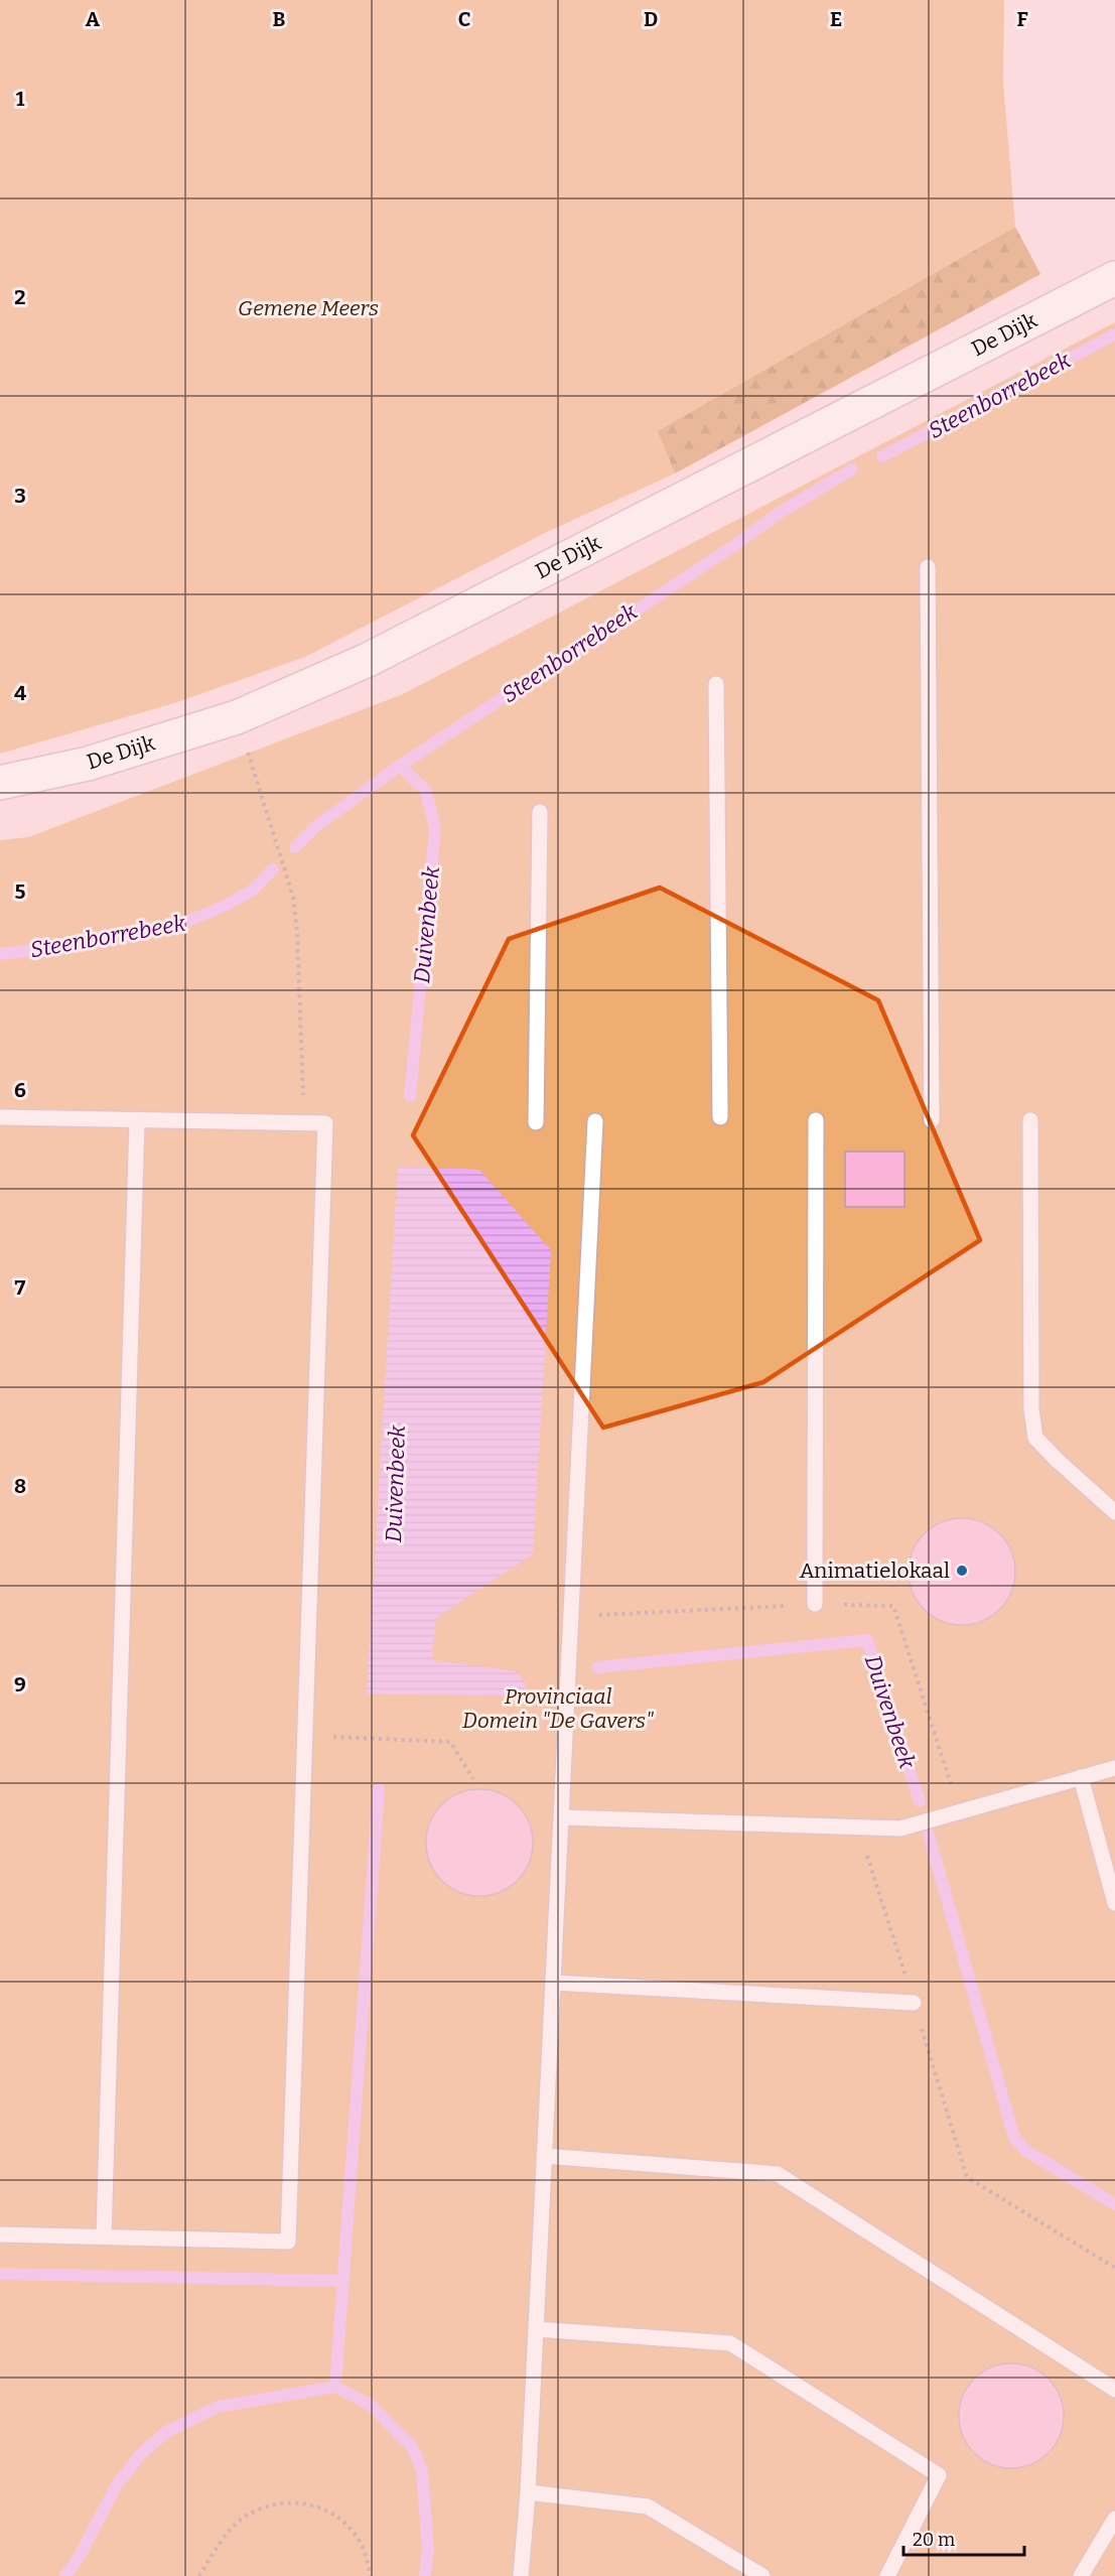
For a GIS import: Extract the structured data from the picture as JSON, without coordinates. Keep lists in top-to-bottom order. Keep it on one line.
{"streets":{"street":["De Dijk"]},"water":["Steenborrebeek","Duivenbeek"],"parks":["Gemene Meers","Provinciaal Domein \"De Gavers\""],"places":["Animatielokaal"],"scale_bar":"20 m","grid":{"columns":["A","B","C","D","E","F"],"rows":["1","2","3","4","5","6","7","8","9"]}}
